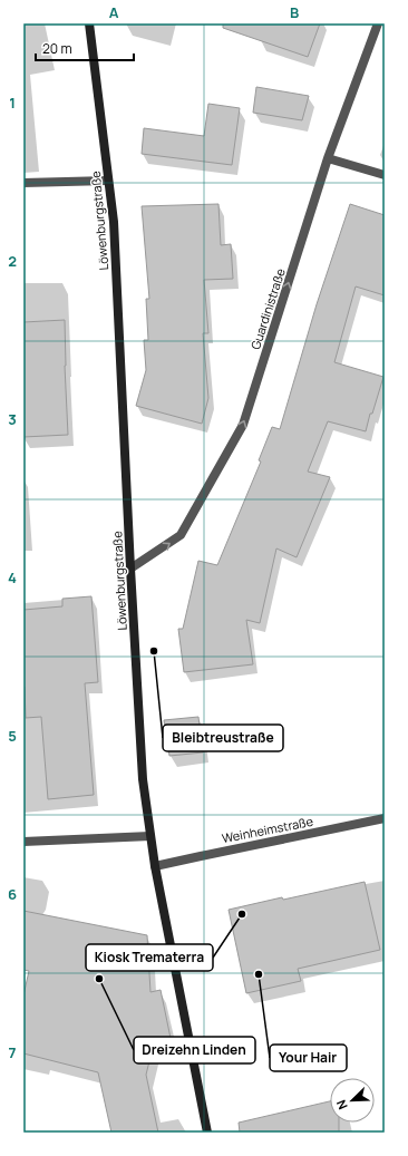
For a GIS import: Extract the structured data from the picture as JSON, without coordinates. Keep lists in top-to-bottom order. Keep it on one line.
{"streets":{"street":["Löwenburgstraße","Guardinistraße","Weinheimstraße"]},"crossings":[["Löwenburgstraße","Guardinistraße"],["Löwenburgstraße","Weinheimstraße"]],"one_way":["Guardinistraße"],"places":["Bleibtreustraße","Kiosk Trematerra","Your Hair","Dreizehn Linden"],"scale_bar":"20 m","north":"bottom left","grid":{"columns":["A","B"],"rows":["1","2","3","4","5","6","7"]}}
